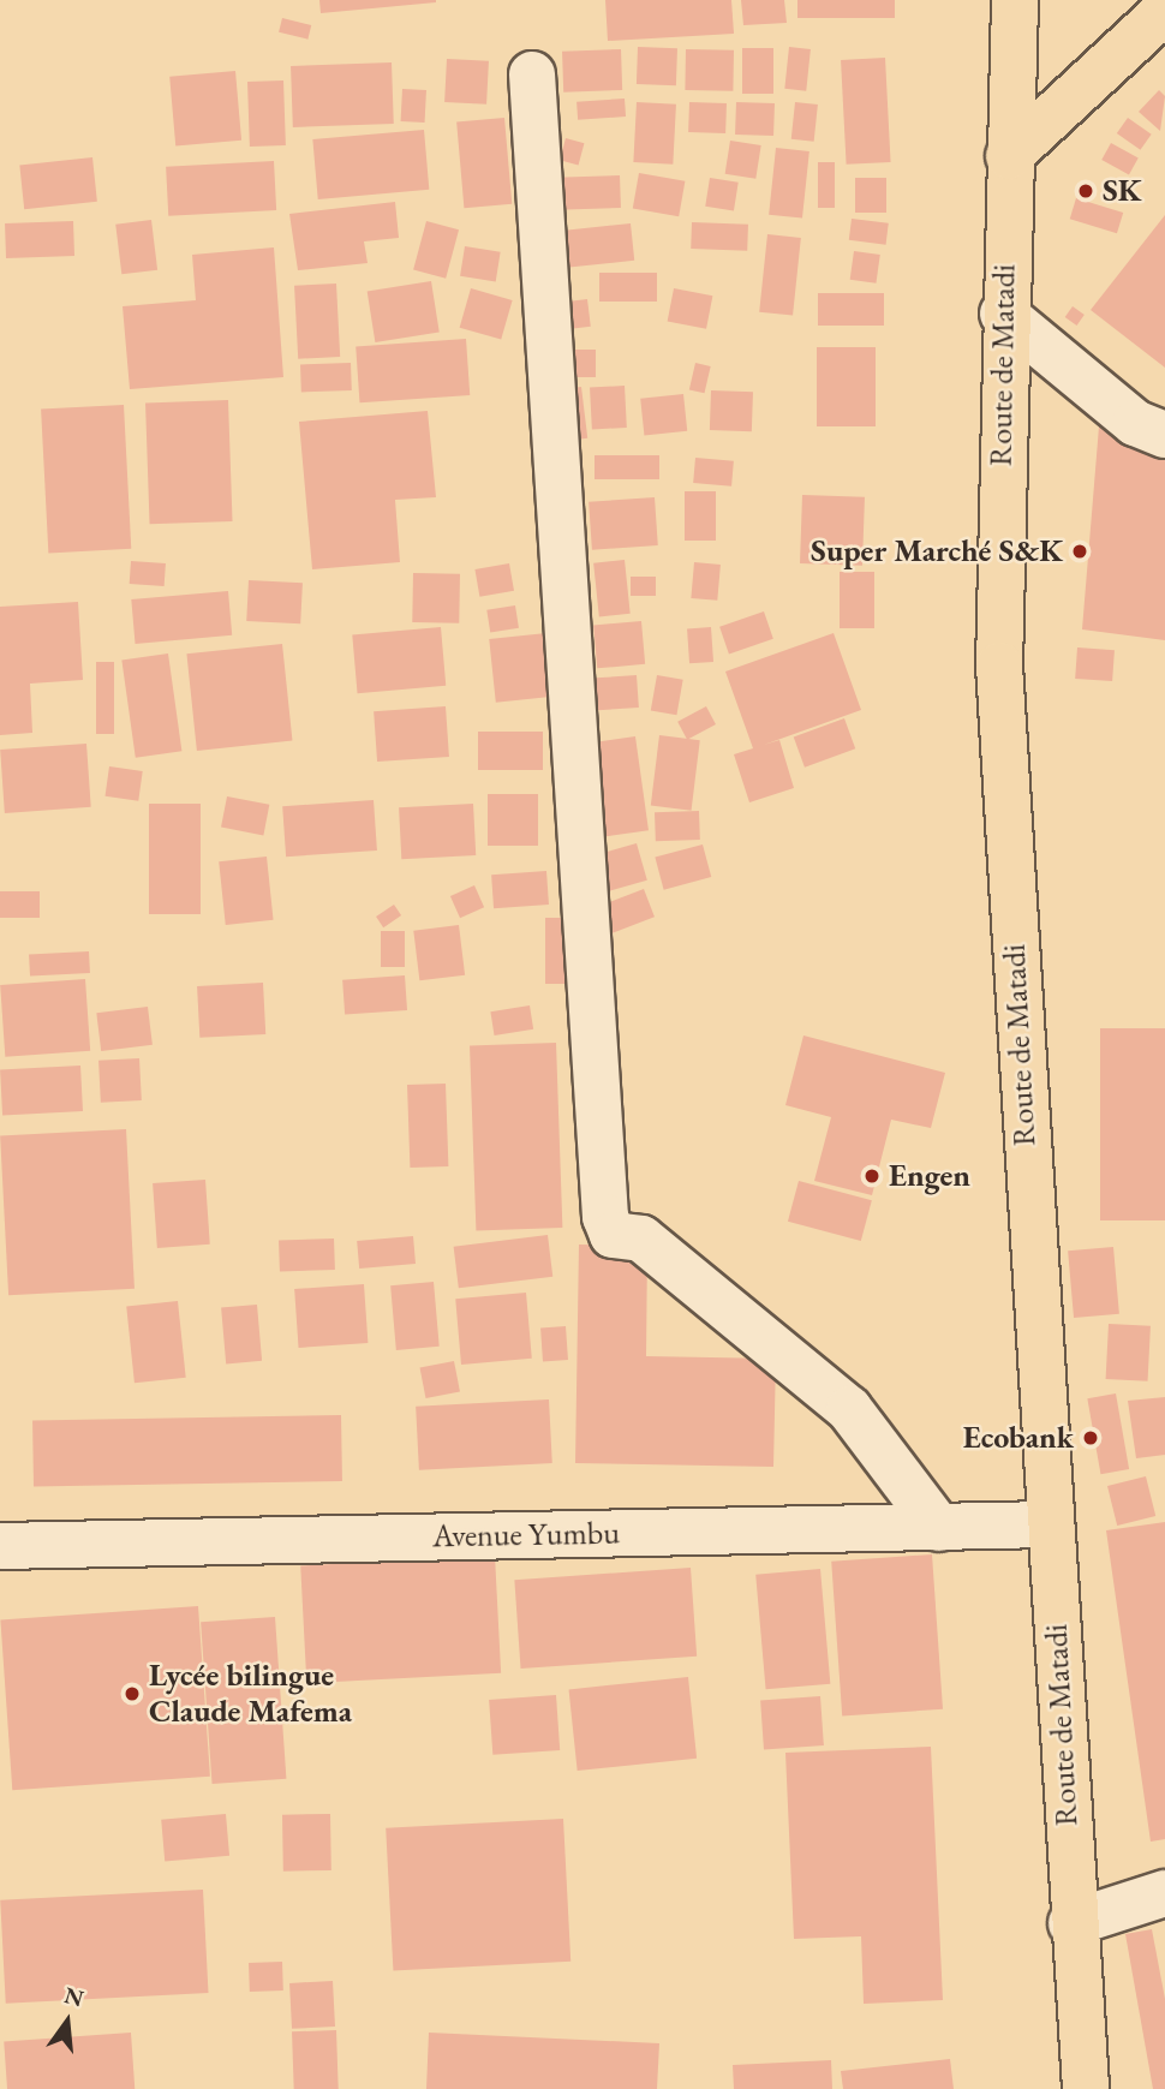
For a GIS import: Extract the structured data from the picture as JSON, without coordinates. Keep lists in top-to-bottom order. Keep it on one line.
{"streets":{"highway":["Route de Matadi"],"street":["Avenue Yumbu"]},"crossings":[["Route de Matadi","Avenue Yumbu"]],"places":["SK","Super Marché S&K","Engen","Ecobank","Lycée bilingue Claude Mafema"],"north":"top"}
